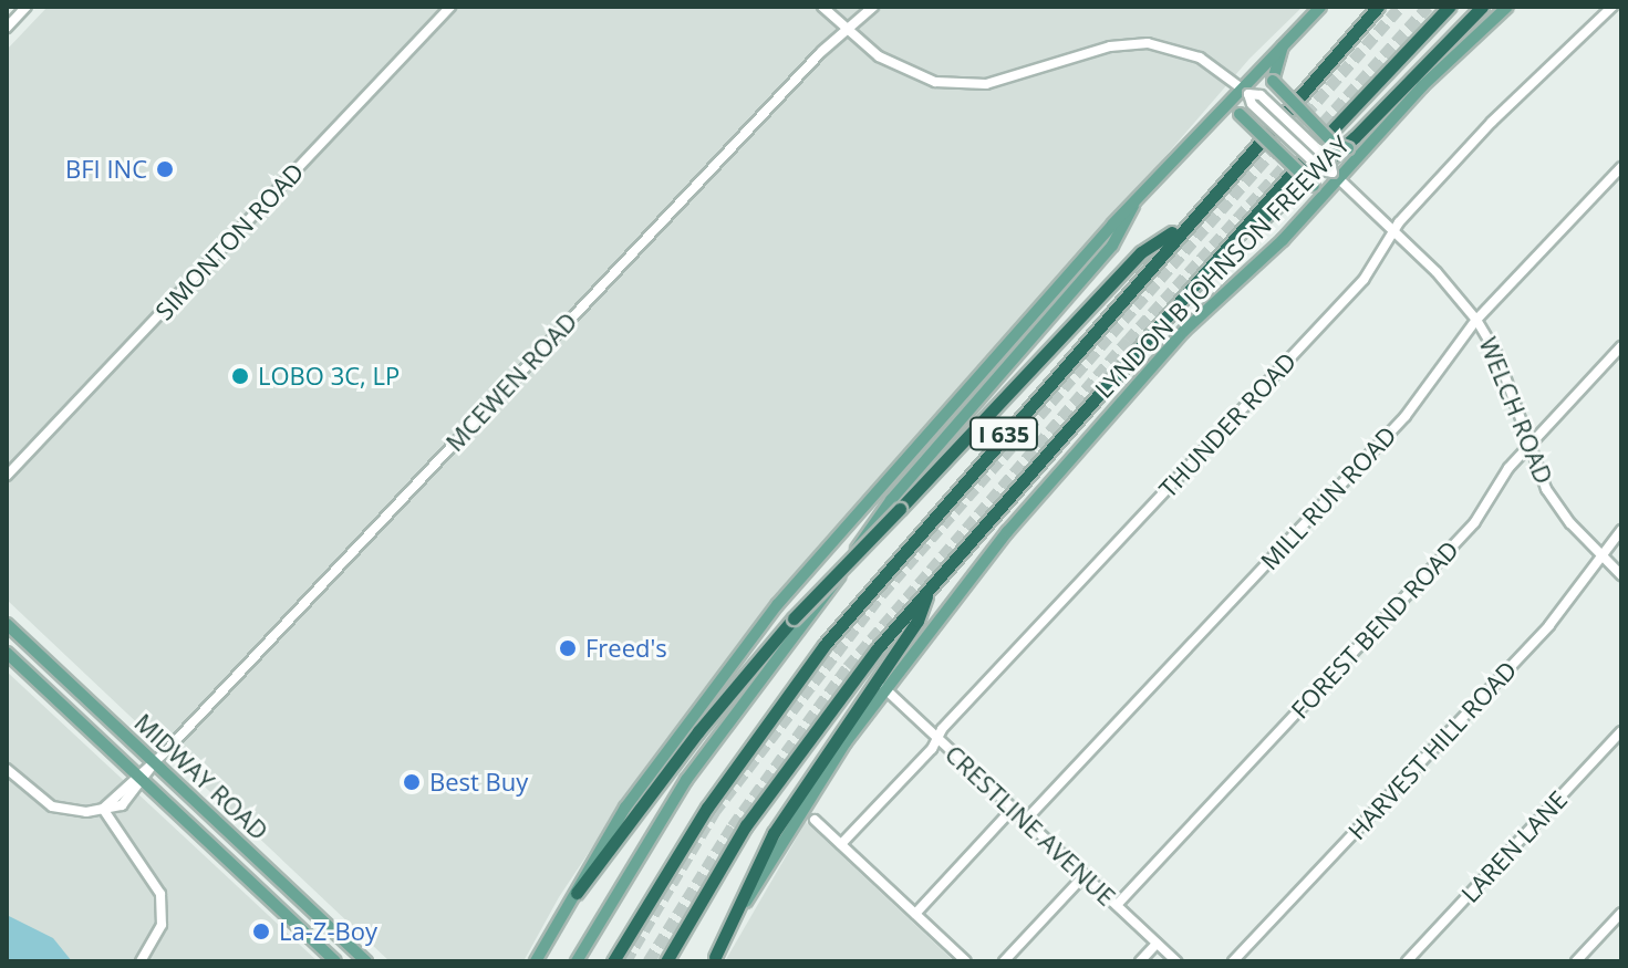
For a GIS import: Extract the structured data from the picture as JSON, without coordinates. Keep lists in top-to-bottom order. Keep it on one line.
{"streets":{"highway":["LYNDON B JOHNSON FREEWAY","I 635"],"main road":["MIDWAY ROAD"],"street":["SIMONTON ROAD","MCEWEN ROAD","WELCH ROAD","THUNDER ROAD","MILL RUN ROAD","FOREST BEND ROAD","HARVEST HILL ROAD","CRESTLINE AVENUE","LAREN LANE"]},"crossings":[["LYNDON B JOHNSON FREEWAY","WELCH ROAD"],["LYNDON B JOHNSON FREEWAY","CRESTLINE AVENUE"],["MCEWEN ROAD","WELCH ROAD"],["MCEWEN ROAD","MIDWAY ROAD"],["WELCH ROAD","THUNDER ROAD"],["WELCH ROAD","MILL RUN ROAD"],["WELCH ROAD","FOREST BEND ROAD"],["WELCH ROAD","HARVEST HILL ROAD"],["THUNDER ROAD","CRESTLINE AVENUE"],["MILL RUN ROAD","CRESTLINE AVENUE"],["FOREST BEND ROAD","CRESTLINE AVENUE"]],"places":["BFI INC","LOBO 3C, LP","Freed's","Best Buy","La-Z-Boy"]}
